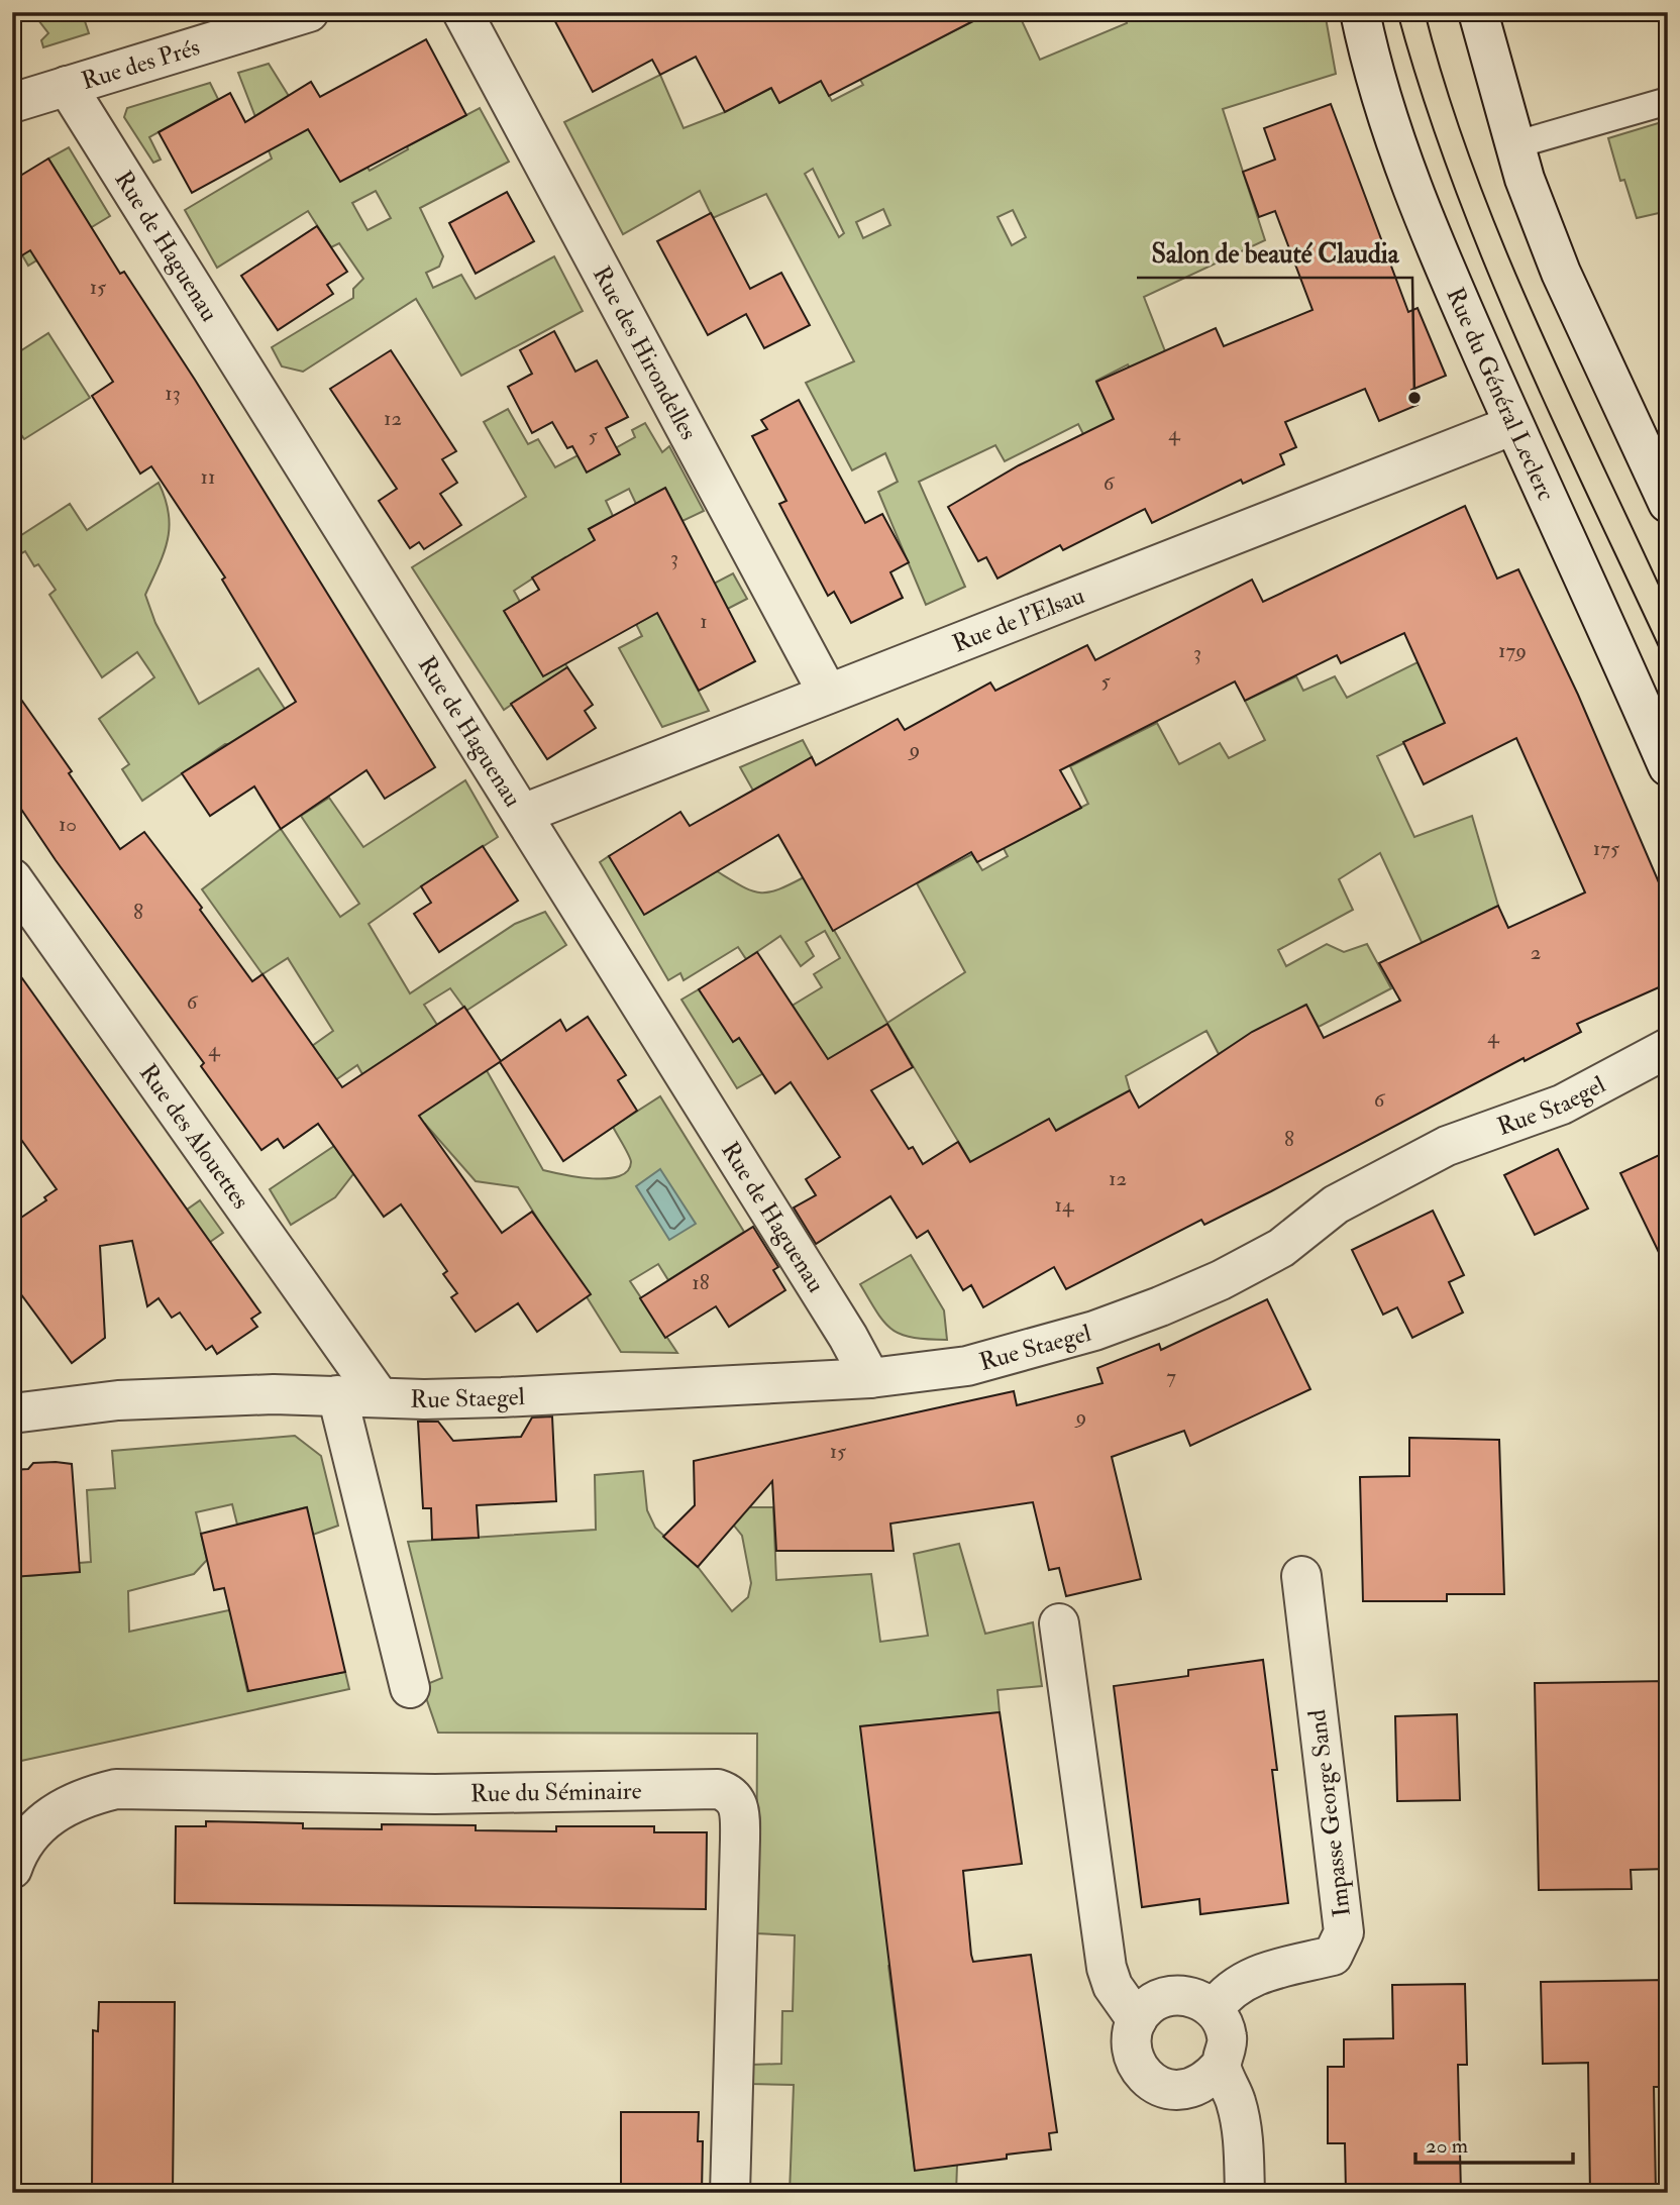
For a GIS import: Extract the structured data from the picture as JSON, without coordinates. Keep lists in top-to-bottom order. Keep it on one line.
{"streets":{"street":["Rue des Prés","Rue de Haguenau","Rue des Hirondelles","Rue du Général Leclerc","Rue de l'Elsau","Rue Staegel","Rue des Alouettes","Rue du Séminaire","Impasse George Sand"]},"crossings":[["Rue des Prés","Rue de Haguenau"],["Rue de Haguenau","Rue de l'Elsau"],["Rue de Haguenau","Rue Staegel"],["Rue des Hirondelles","Rue de l'Elsau"],["Rue du Général Leclerc","Rue de l'Elsau"],["Rue Staegel","Rue des Alouettes"]],"places":["Salon de beauté Claudia"],"house_numbers":["15","13","12","4","5","11","6","3","1","179","3","5","9","10","175","8","2","6","4","4","6","8","12","14","18","7","9","15"],"scale_bar":"20 m"}
